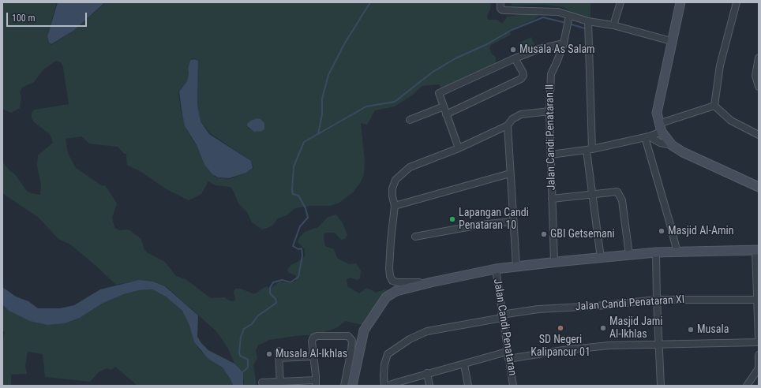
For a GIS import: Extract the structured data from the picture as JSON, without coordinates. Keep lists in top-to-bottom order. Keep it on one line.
{"streets":{"street":["Jalan Candi Penataran II","Jalan Candi Penataran XI","Jalan Candi Penataran"]},"crossings":[["Jalan Candi Penataran XI","Jalan Candi Penataran"]],"places":["Musala As Salam","Lapangan Candi Penataran 10","Masjid Al-Amin","GBI Getsemani","SD Negeri Kalipancur 01","Masjid Jami Al-Ikhlas","Musala","Musala Al-Ikhlas"],"scale_bar":"100 m"}
